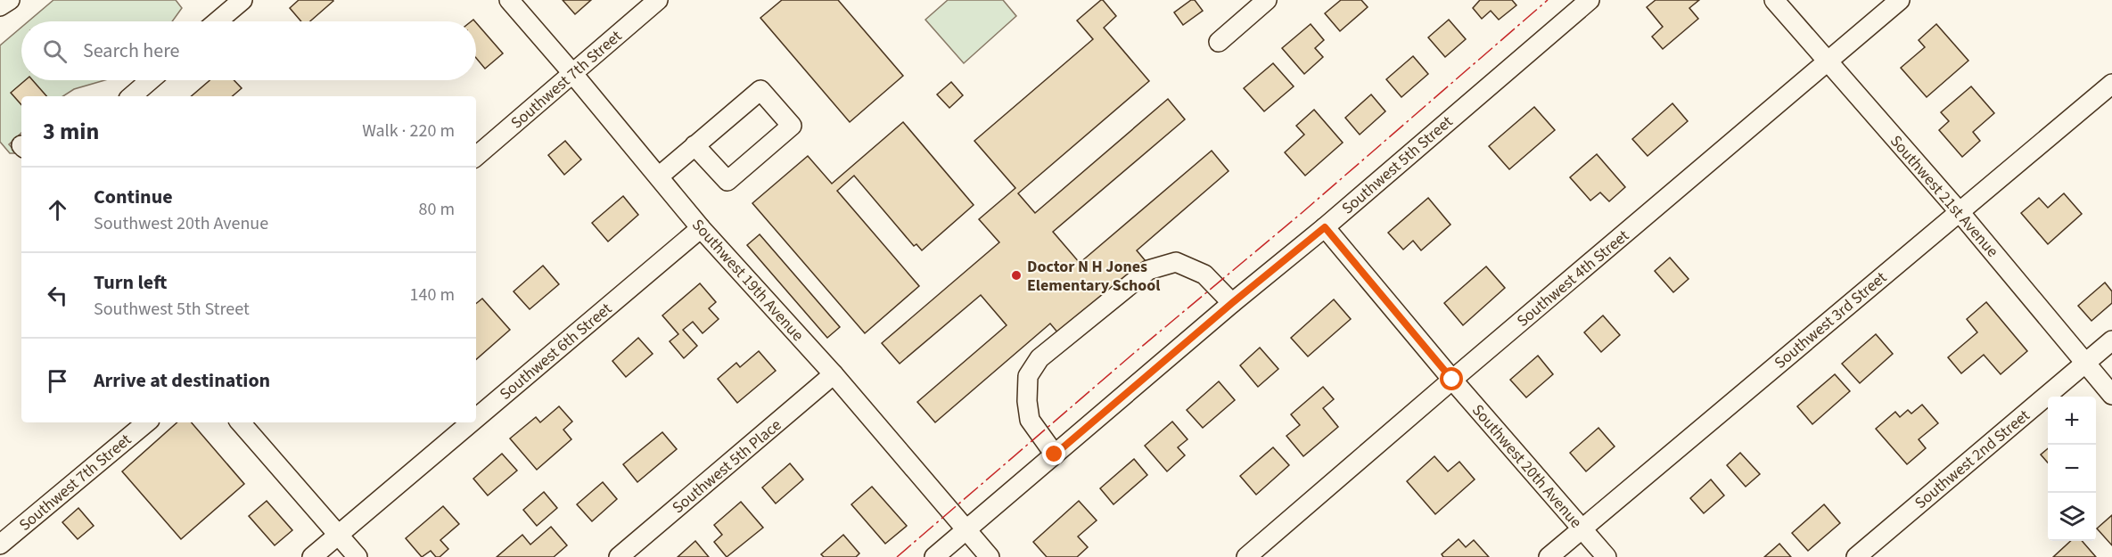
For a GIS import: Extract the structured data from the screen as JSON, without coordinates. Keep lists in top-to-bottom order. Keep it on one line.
{"streets":{"street":["Southwest 7th Street","Southwest 5th Street","Southwest 21st Avenue","Southwest 4th Street","Southwest 19th Avenue","Southwest 3rd Street","Southwest 6th Street","Southwest 2nd Street","Southwest 5th Place","Southwest 20th Avenue"]},"crossings":[["Southwest 7th Street","Southwest 19th Avenue"],["Southwest 5th Street","Southwest 19th Avenue"],["Southwest 5th Street","Southwest 20th Avenue"],["Southwest 21st Avenue","Southwest 4th Street"],["Southwest 21st Avenue","Southwest 3rd Street"],["Southwest 21st Avenue","Southwest 2nd Street"],["Southwest 4th Street","Southwest 20th Avenue"],["Southwest 19th Avenue","Southwest 6th Street"],["Southwest 19th Avenue","Southwest 5th Place"],["Southwest 3rd Street","Southwest 20th Avenue"]],"places":["Doctor N H Jones Elementary School"],"page":{"search":"Search here","heading":["3 min","Walk · 220 m"],"list":[["Continue","Southwest 20th Avenue","80 m"],["Turn left","Southwest 5th Street","140 m"],"Arrive at destination"],"map_buttons":["+","−"]}}
